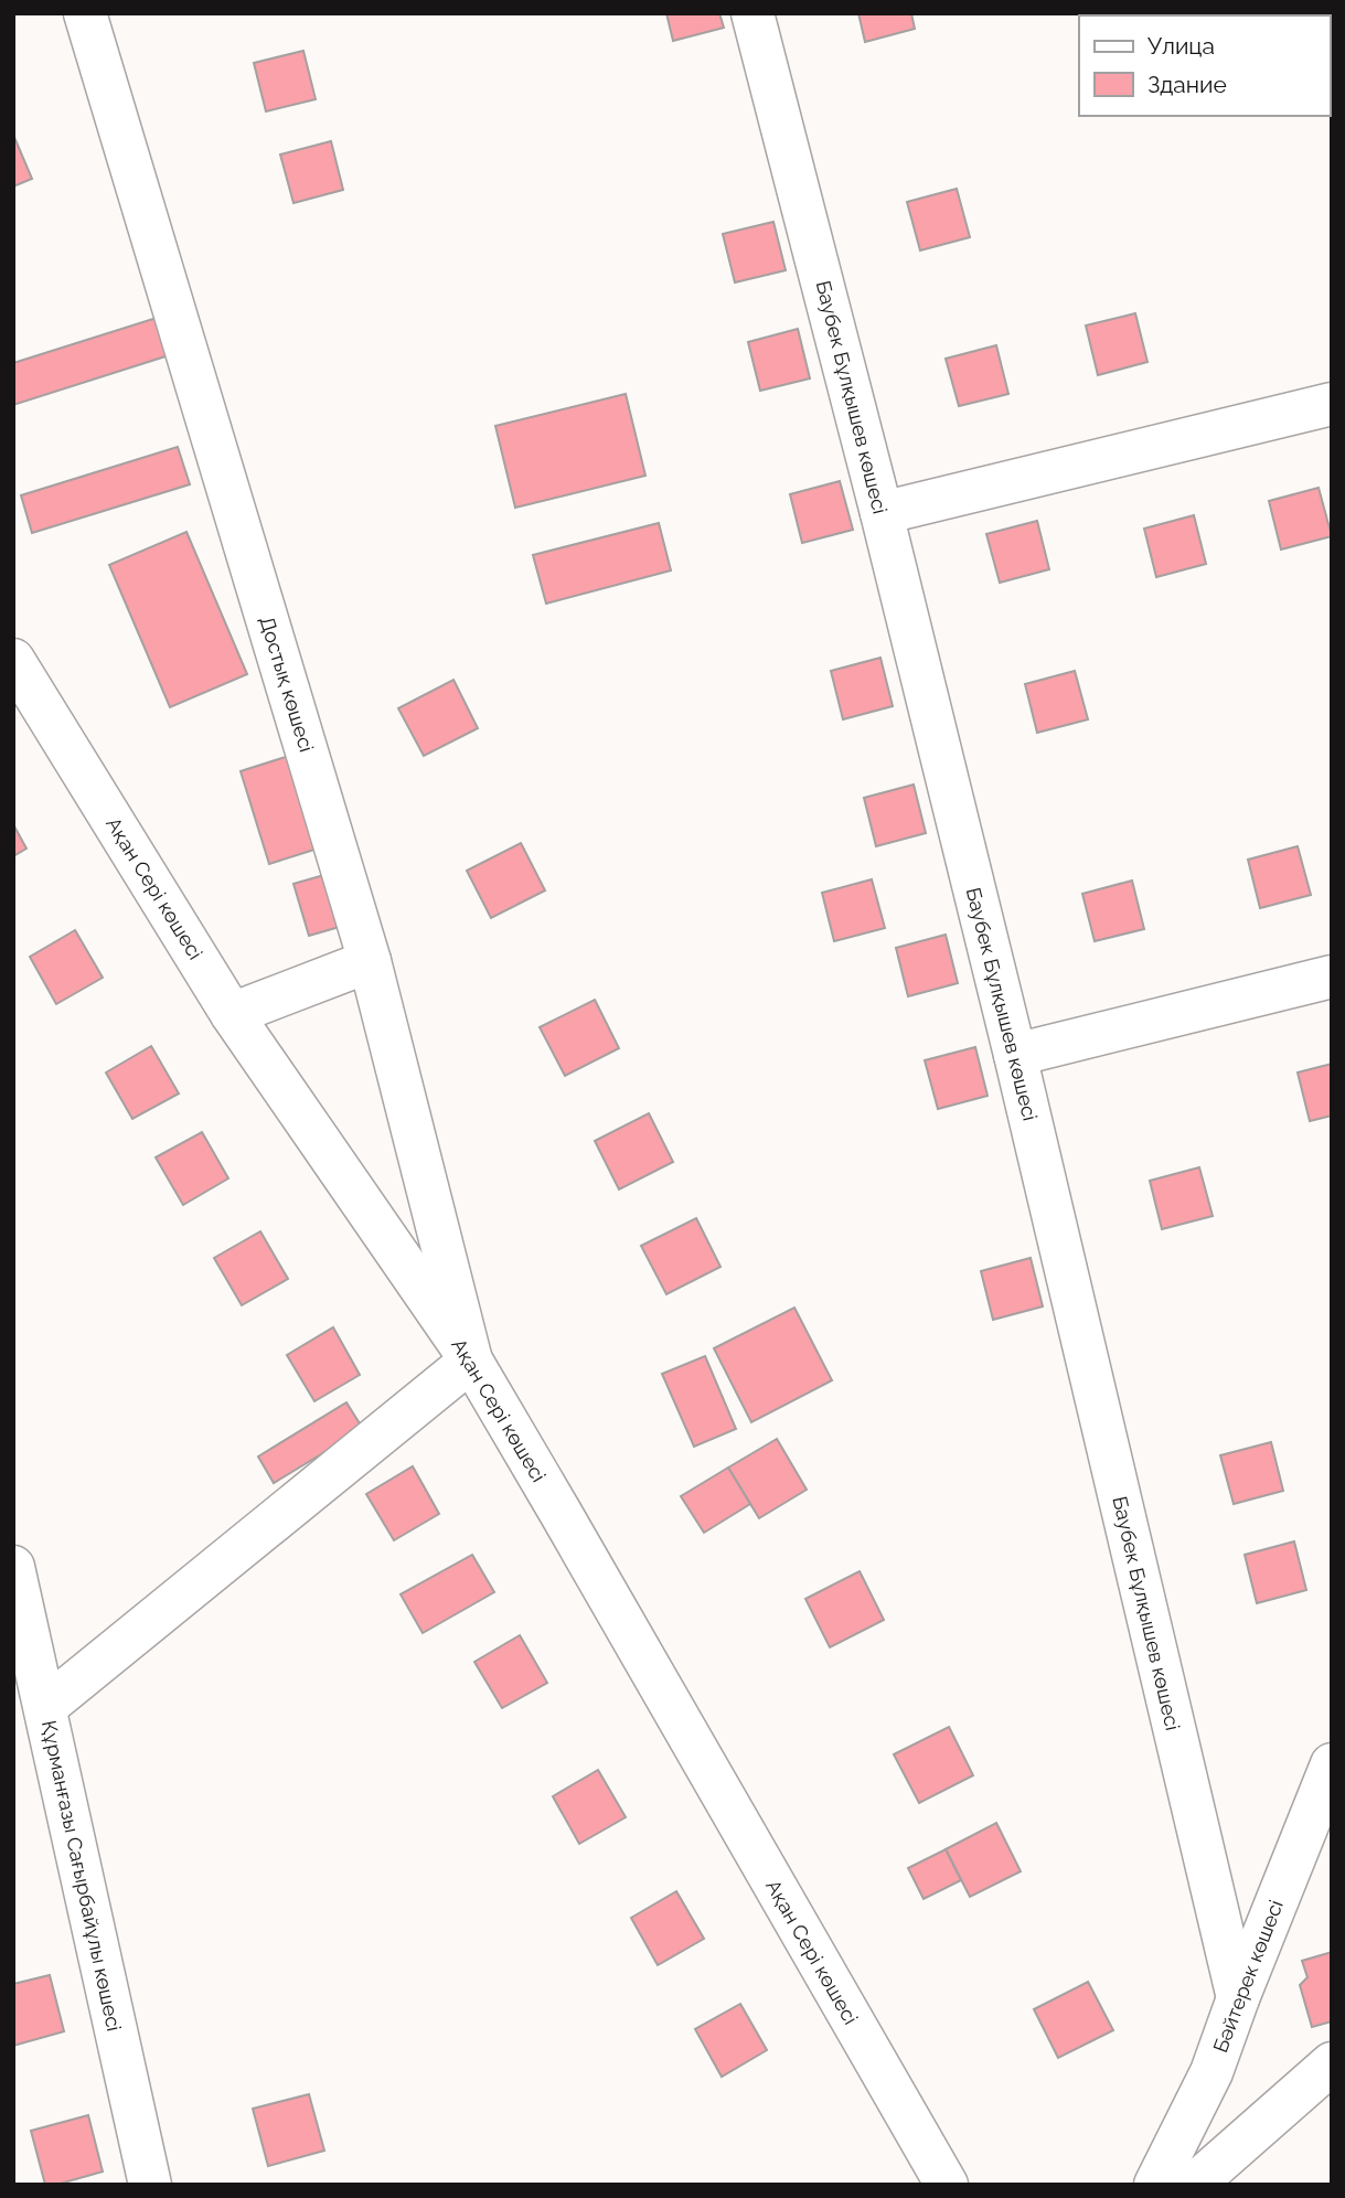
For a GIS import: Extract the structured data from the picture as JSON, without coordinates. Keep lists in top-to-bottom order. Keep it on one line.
{"streets":{"street":["Баубек Бұлқышев көшесі","Достық көшесі","Ақан Сері көшесі","Құрманғазы Сағырбайұлы көшесі","Бәйтерек көшесі"]},"crossings":[["Баубек Бұлқышев көшесі","Бәйтерек көшесі"],["Достық көшесі","Ақан Сері көшесі"]],"legend":["Улица","Здание"]}
